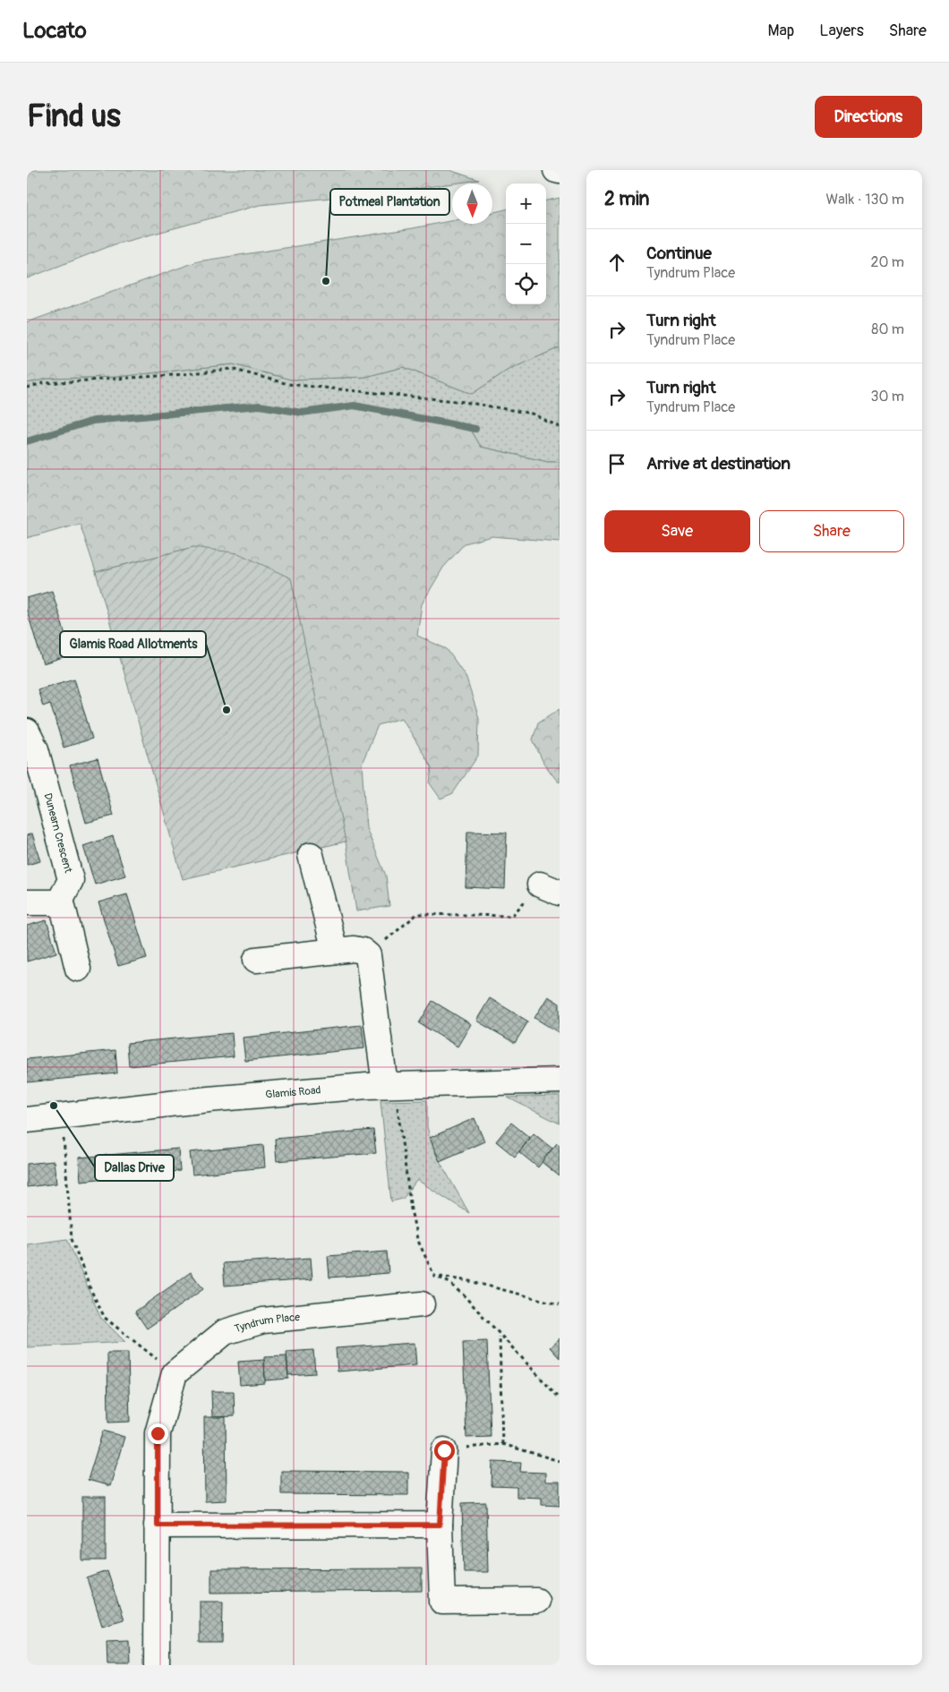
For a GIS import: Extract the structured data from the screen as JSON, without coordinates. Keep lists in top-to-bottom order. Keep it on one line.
{"streets":{"street":["Dunearn Crescent","Glamis Road","Tyndrum Place"]},"places":["Potmeal Plantation","Glamis Road Allotments","Dallas Drive"],"north":"bottom","page":{"header":"Locato","nav":["Map","Layers","Share"],"buttons":["Directions",["Save","Share"]],"title":"Find us","heading":["2 min","Walk · 130 m"],"map_buttons":["+","−"],"list":[["Continue","Tyndrum Place","20 m"],["Turn right","Tyndrum Place","80 m"],["Turn right","Tyndrum Place","30 m"],"Arrive at destination"]}}
